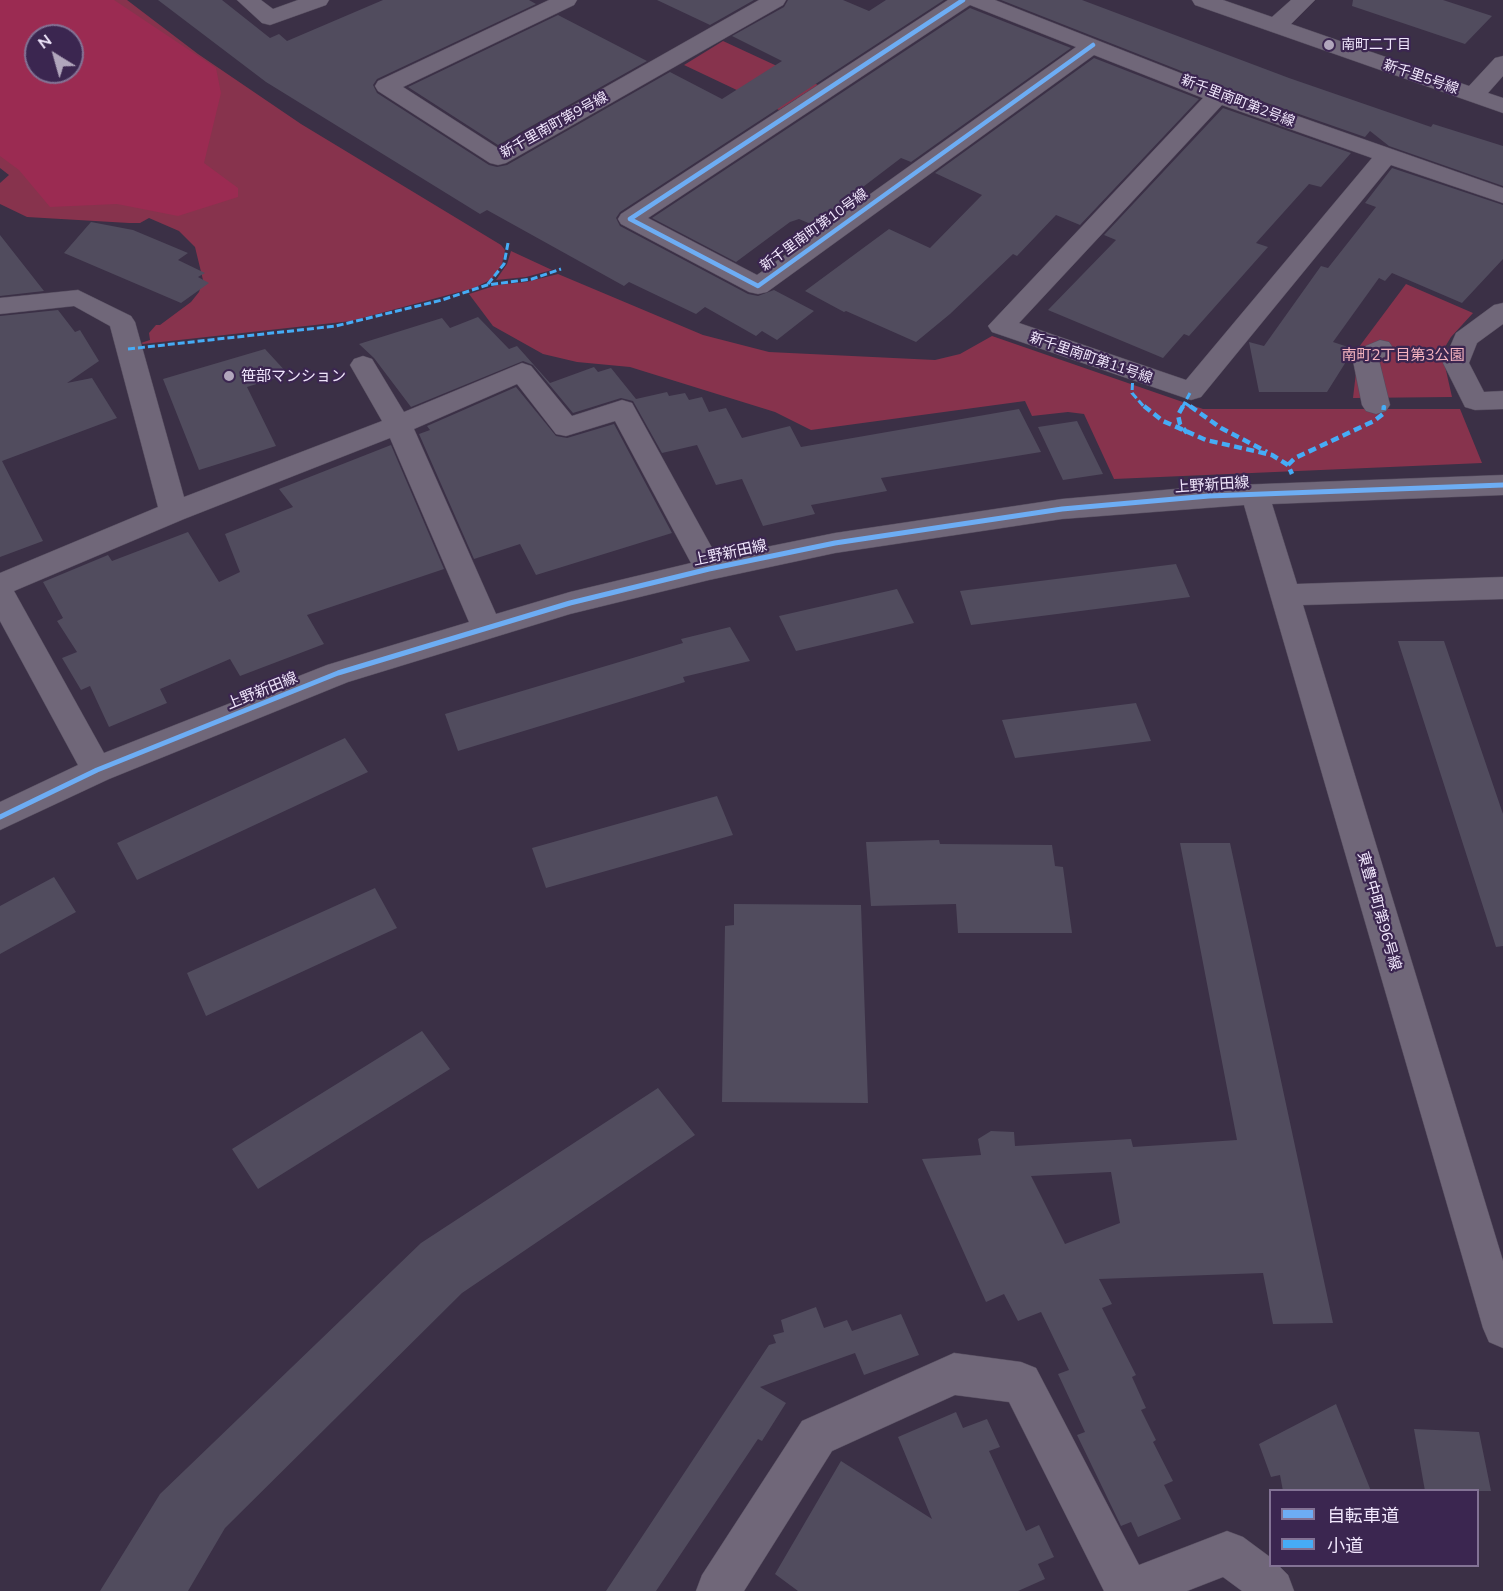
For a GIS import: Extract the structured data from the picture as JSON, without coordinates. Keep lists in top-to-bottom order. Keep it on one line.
{"streets":{"street":["新千里5号線","新千里南町第2号線","新千里南町第9号線","新千里南町第10号線","新千里南町第11号線","上野新田線","東豊中町第96号線"]},"crossings":[["新千里南町第2号線","新千里南町第10号線"],["新千里南町第2号線","新千里南町第11号線"],["上野新田線","東豊中町第96号線"]],"parks":["南町2丁目第3公園"],"places":["南町二丁目","笹部マンション"],"legend":["自転車道","小道"],"north":"top left"}
